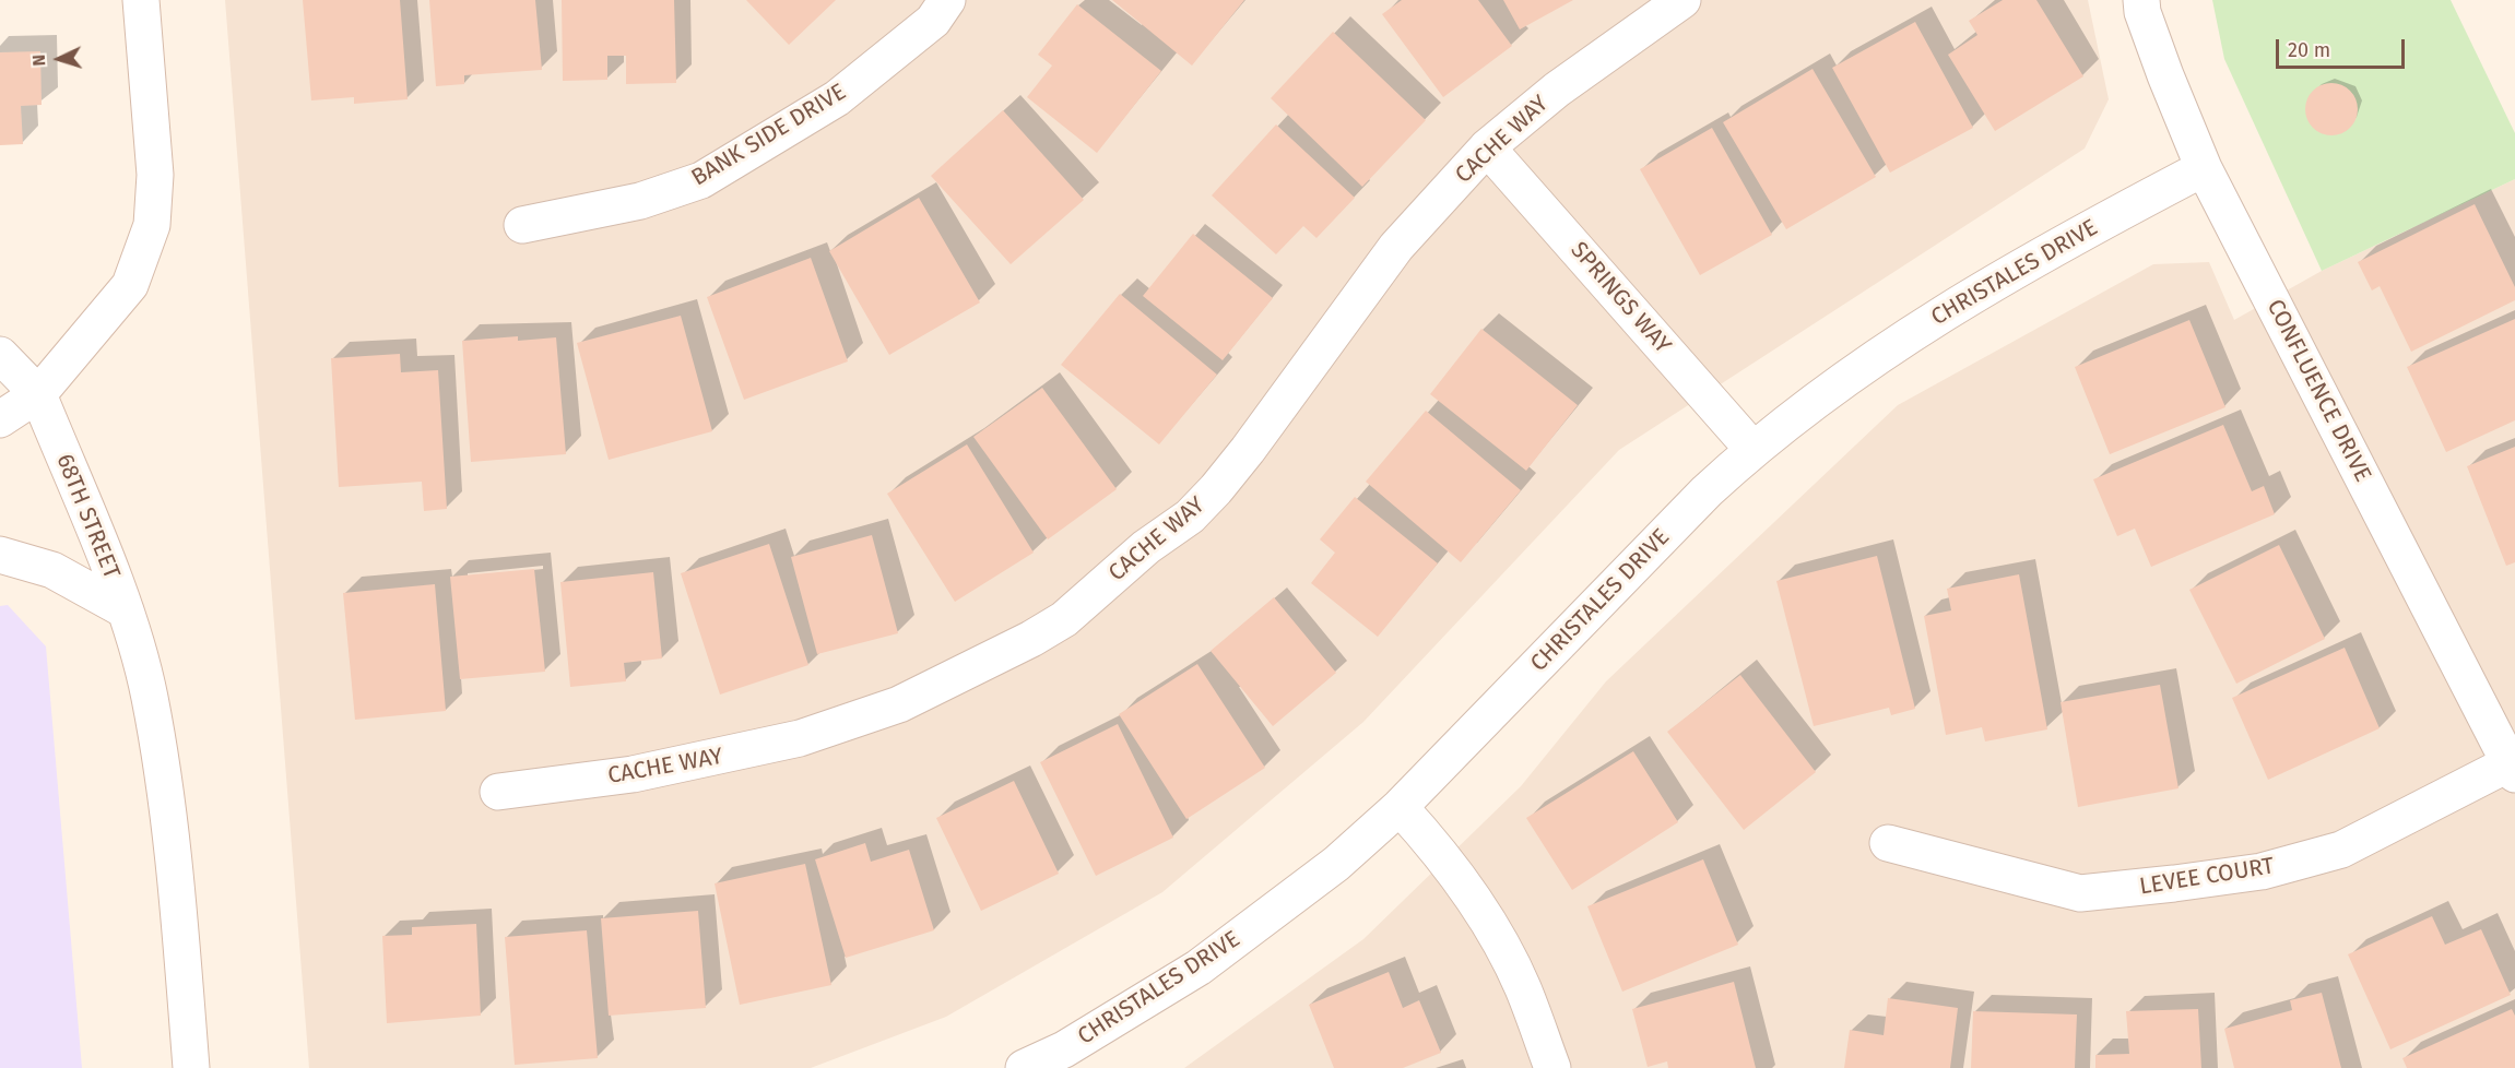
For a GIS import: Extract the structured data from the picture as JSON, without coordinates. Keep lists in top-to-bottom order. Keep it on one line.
{"streets":{"street":["BANK SIDE DRIVE","CACHE WAY","CHRISTALES DRIVE","SPRINGS WAY","CONFLUENCE DRIVE","68TH STREET","LEVEE COURT"]},"crossings":[["CACHE WAY","SPRINGS WAY"],["CHRISTALES DRIVE","SPRINGS WAY"],["CHRISTALES DRIVE","CONFLUENCE DRIVE"],["CONFLUENCE DRIVE","LEVEE COURT"]],"scale_bar":"20 m","north":"left"}
